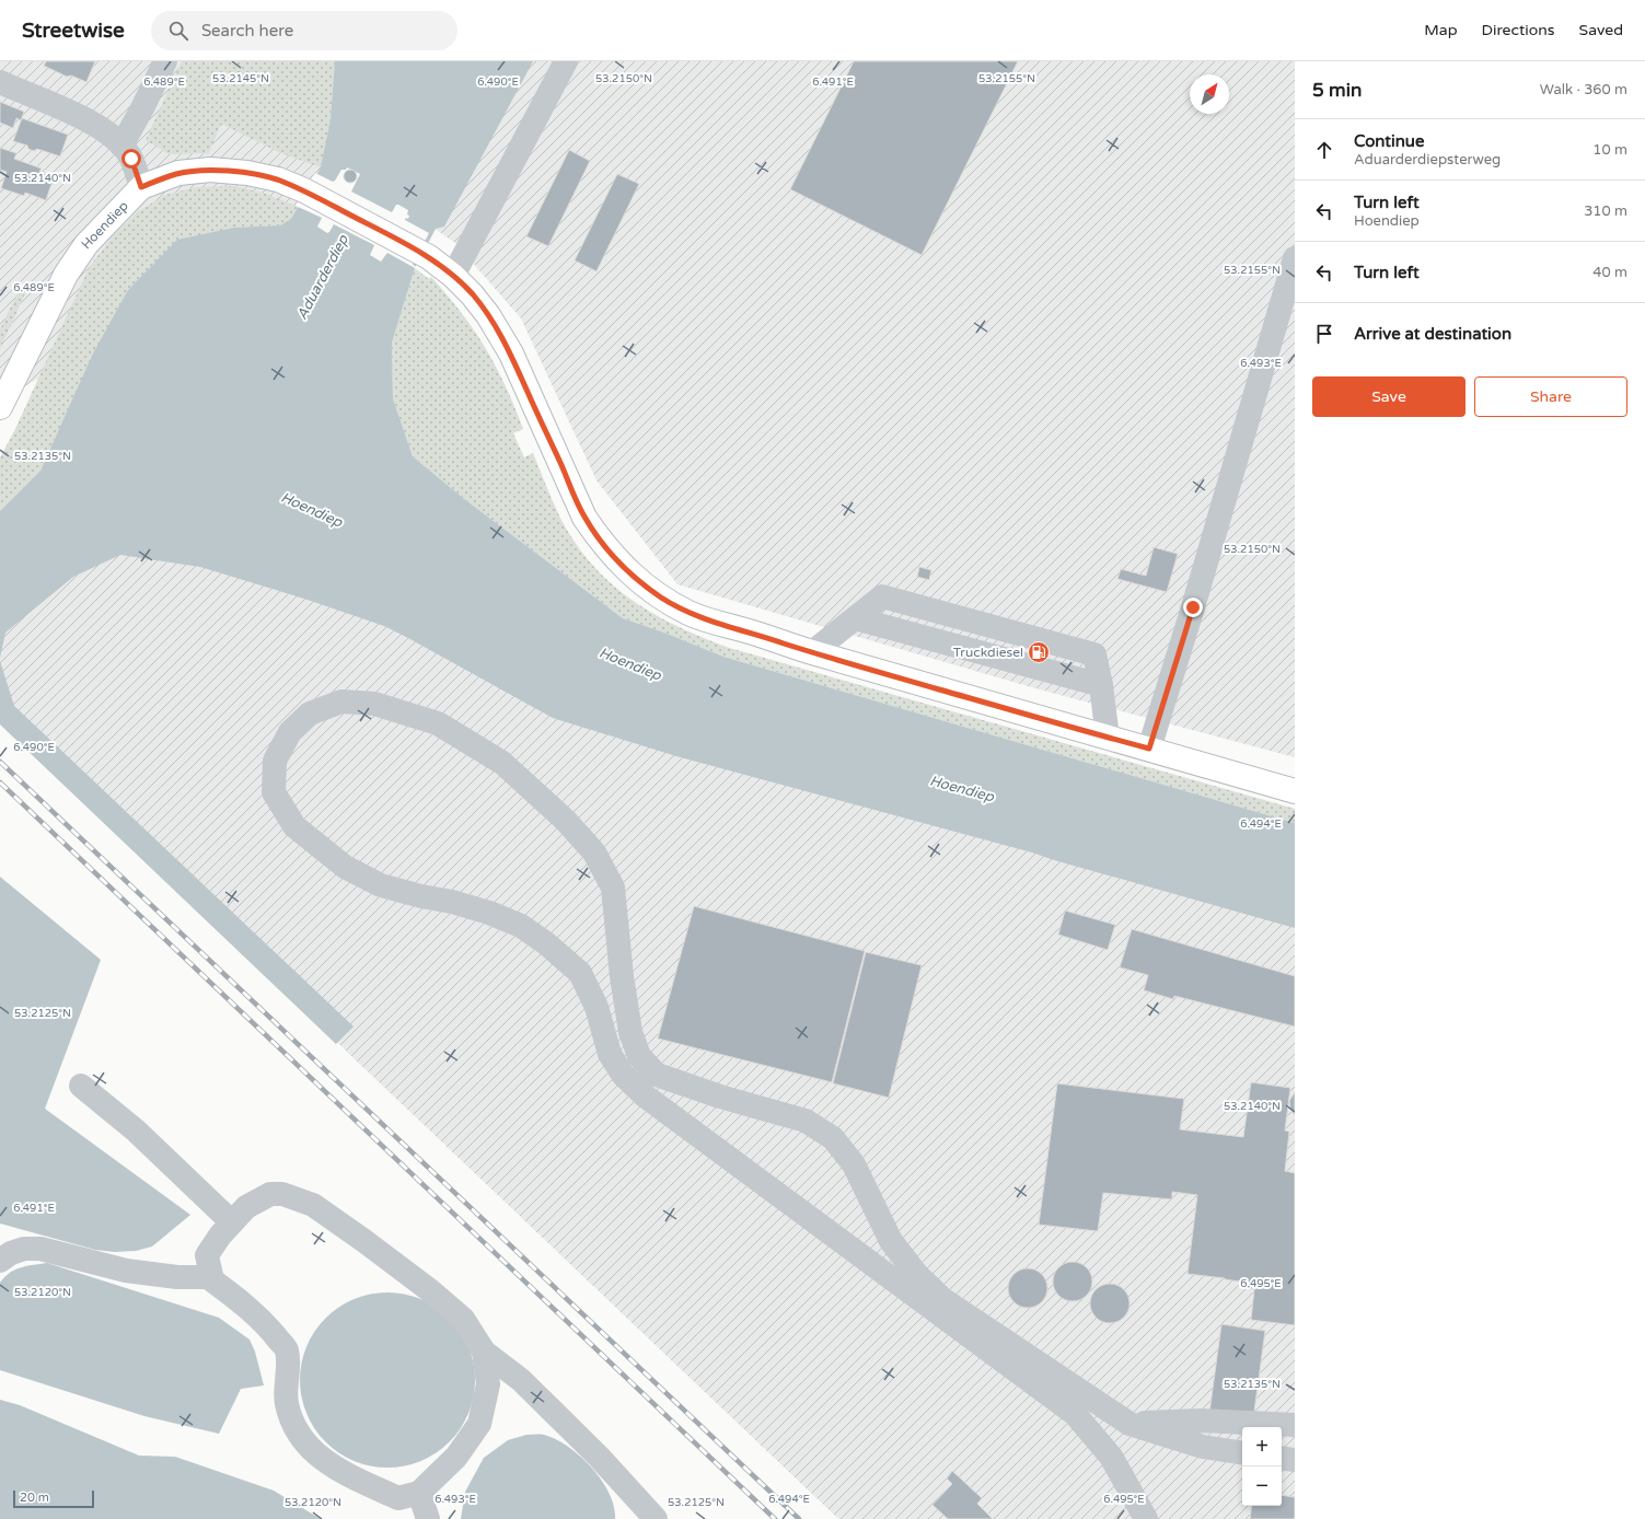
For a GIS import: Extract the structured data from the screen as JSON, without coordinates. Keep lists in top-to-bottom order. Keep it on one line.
{"streets":{"main road":["Hoendiep"]},"water":["Aduarderdiep","Hoendiep"],"places":{"fuel station":["Truckdiesel"]},"scale_bar":"20 m","north":"top right","page":{"header":"Streetwise","search":"Search here","nav":["Map","Directions","Saved"],"heading":["5 min","Walk · 360 m"],"list":[["Continue","Aduarderdiepsterweg","10 m"],["Turn left","Hoendiep","310 m"],["Turn left","40 m"],"Arrive at destination"],"buttons":["Save","Share"],"map_buttons":["+","−"],"scale":"20 m"},"coordinates":["53.2150°N","53.2145°N","53.2155°N","6.489°E","6.490°E","6.491°E","53.2140°N","6.493°E","53.2135°N","6.494°E","53.2125°N","6.495°E","53.2120°N"]}
